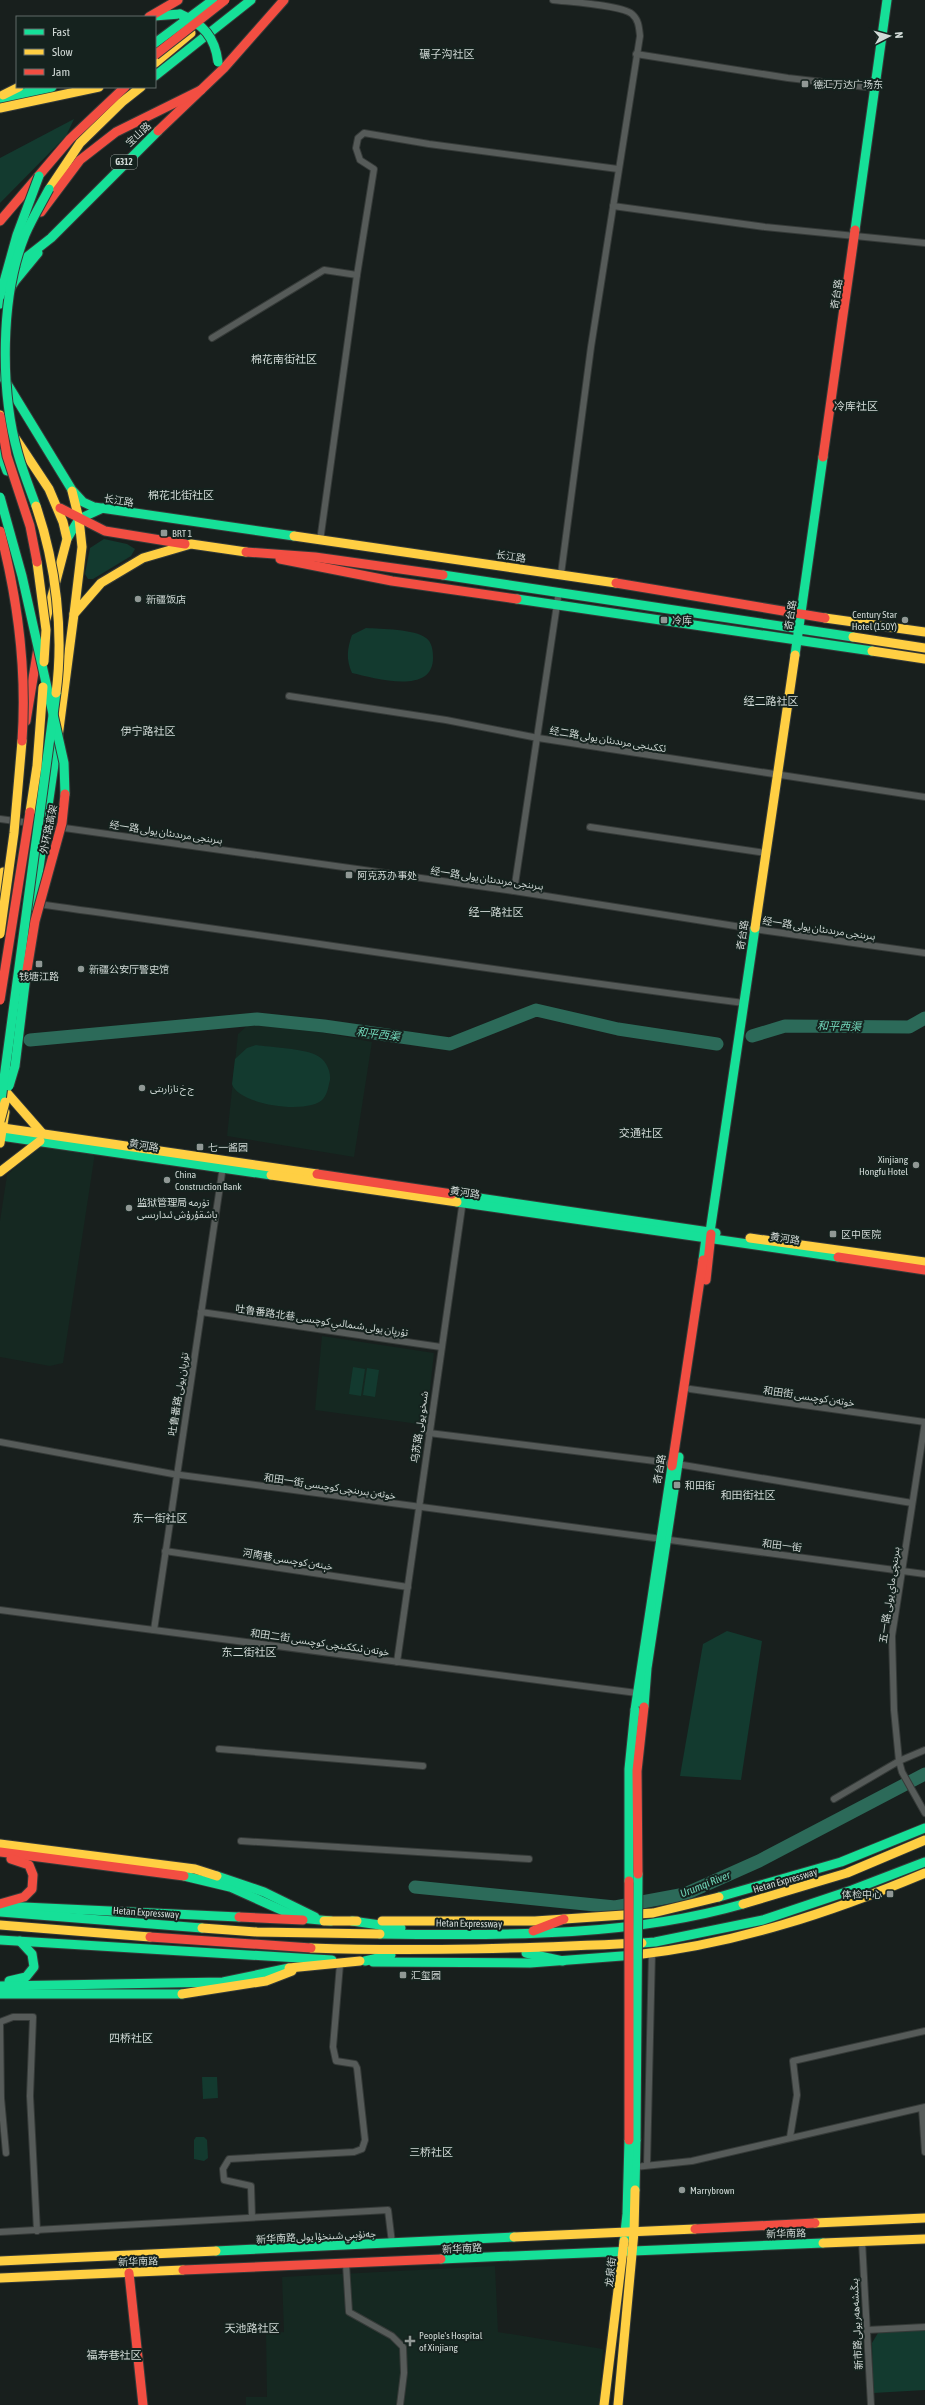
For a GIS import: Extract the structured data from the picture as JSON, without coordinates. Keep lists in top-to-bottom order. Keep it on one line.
{"streets":{"main road":["宝山路","G312","奇台路","长江路","外环路高架","黄河路","Hetan Expressway","新华南路","新华南路جەنۇبىي شىنخۇا يولى","龙泉街"],"street":["经二路 ئككىنجى مرىدىئان يولى","经一路 بىرىنجى مرىدىئان يولى","吐鲁番路北巷 تۇرپان يولى شىمالىي كوچىسى","吐鲁番路 تۇرپان يولى","和田街 خوتەن كوچىسى","乌苏路 شىخو يولى","和田一街 خوتەن بىرىنچى كوچىسى","和田一街","河南巷 خېنەن كوچىسى","五一路 بىرىنچى ماي يولى","和田二街 خوتەن ئىككىنچى كوچىسى","新市路يىڭىشەھەر يولى"]},"crossings":[["奇台路","长江路"],["奇台路","经二路 ئككىنجى مرىدىئان يولى"],["奇台路","经一路 بىرىنجى مرىدىئان يولى"],["奇台路","黄河路"],["奇台路","和田街 خوتەن كوچىسى"],["奇台路","和田一街 خوتەن بىرىنچى كوچىسى"],["奇台路","和田一街"],["奇台路","和田二街 خوتەن ئىككىنچى كوچىسى"],["外环路高架","黄河路"],["黄河路","吐鲁番路 تۇرپان يولى"],["黄河路","乌苏路 شىخو يولى"],["吐鲁番路北巷 تۇرپان يولى شىمالىي كوچىسى","吐鲁番路 تۇرپان يولى"],["吐鲁番路北巷 تۇرپان يولى شىمالىي كوچىسى","乌苏路 شىخو يولى"],["吐鲁番路 تۇرپان يولى","和田一街 خوتەن بىرىنچى كوچىسى"],["吐鲁番路 تۇرپان يولى","河南巷 خېنەن كوچىسى"],["吐鲁番路 تۇرپان يولى","和田二街 خوتەن ئىككىنچى كوچىسى"],["和田街 خوتەن كوچىسى","五一路 بىرىنچى ماي يولى"],["乌苏路 شىخو يولى","和田一街 خوتەن بىرىنچى كوچىسى"],["乌苏路 شىخو يولى","河南巷 خېنەن كوچىسى"],["乌苏路 شىخو يولى","和田二街 خوتەن ئىككىنچى كوچىسى"],["和田一街 خوتەن بىرىنچى كوچىسى","和田一街"],["和田一街","五一路 بىرىنچى ماي يولى"],["新华南路","新华南路جەنۇبىي شىنخۇا يولى"],["新华南路","龙泉街"],["新华南路","新市路يىڭىشەھەر يولى"],["新华南路جەنۇبىي شىنخۇا يولى","龙泉街"]],"districts":["碾子沟社区","棉花南街社区","冷库社区","棉花北街社区","经二路社区","伊宁路社区","经一路社区","交通社区","和田街社区","东一街社区","东二街社区","四桥社区","三桥社区","天池路社区","福寿巷社区"],"water":["和平西渠","Urumqi River"],"places":{"transit":["德汇万达广场东","BRT 1","冷库","阿克苏办事处","钱塘江路","七一酱园","区中医院","和田街","体检中心","汇玺园"],"other":["新疆饭店","Century Star Hotel (150Y)","新疆公安厅警史馆","ج خ نازارىتى","Xinjiang Hongfu Hotel","China Construction Bank","监狱管理局 تۈرمە باشقۇرۇش ئىدارىسى","Marrybrown"],"health":["People's Hospital of Xinjiang"]},"legend":["Fast","Slow","Jam"],"north":"right"}
